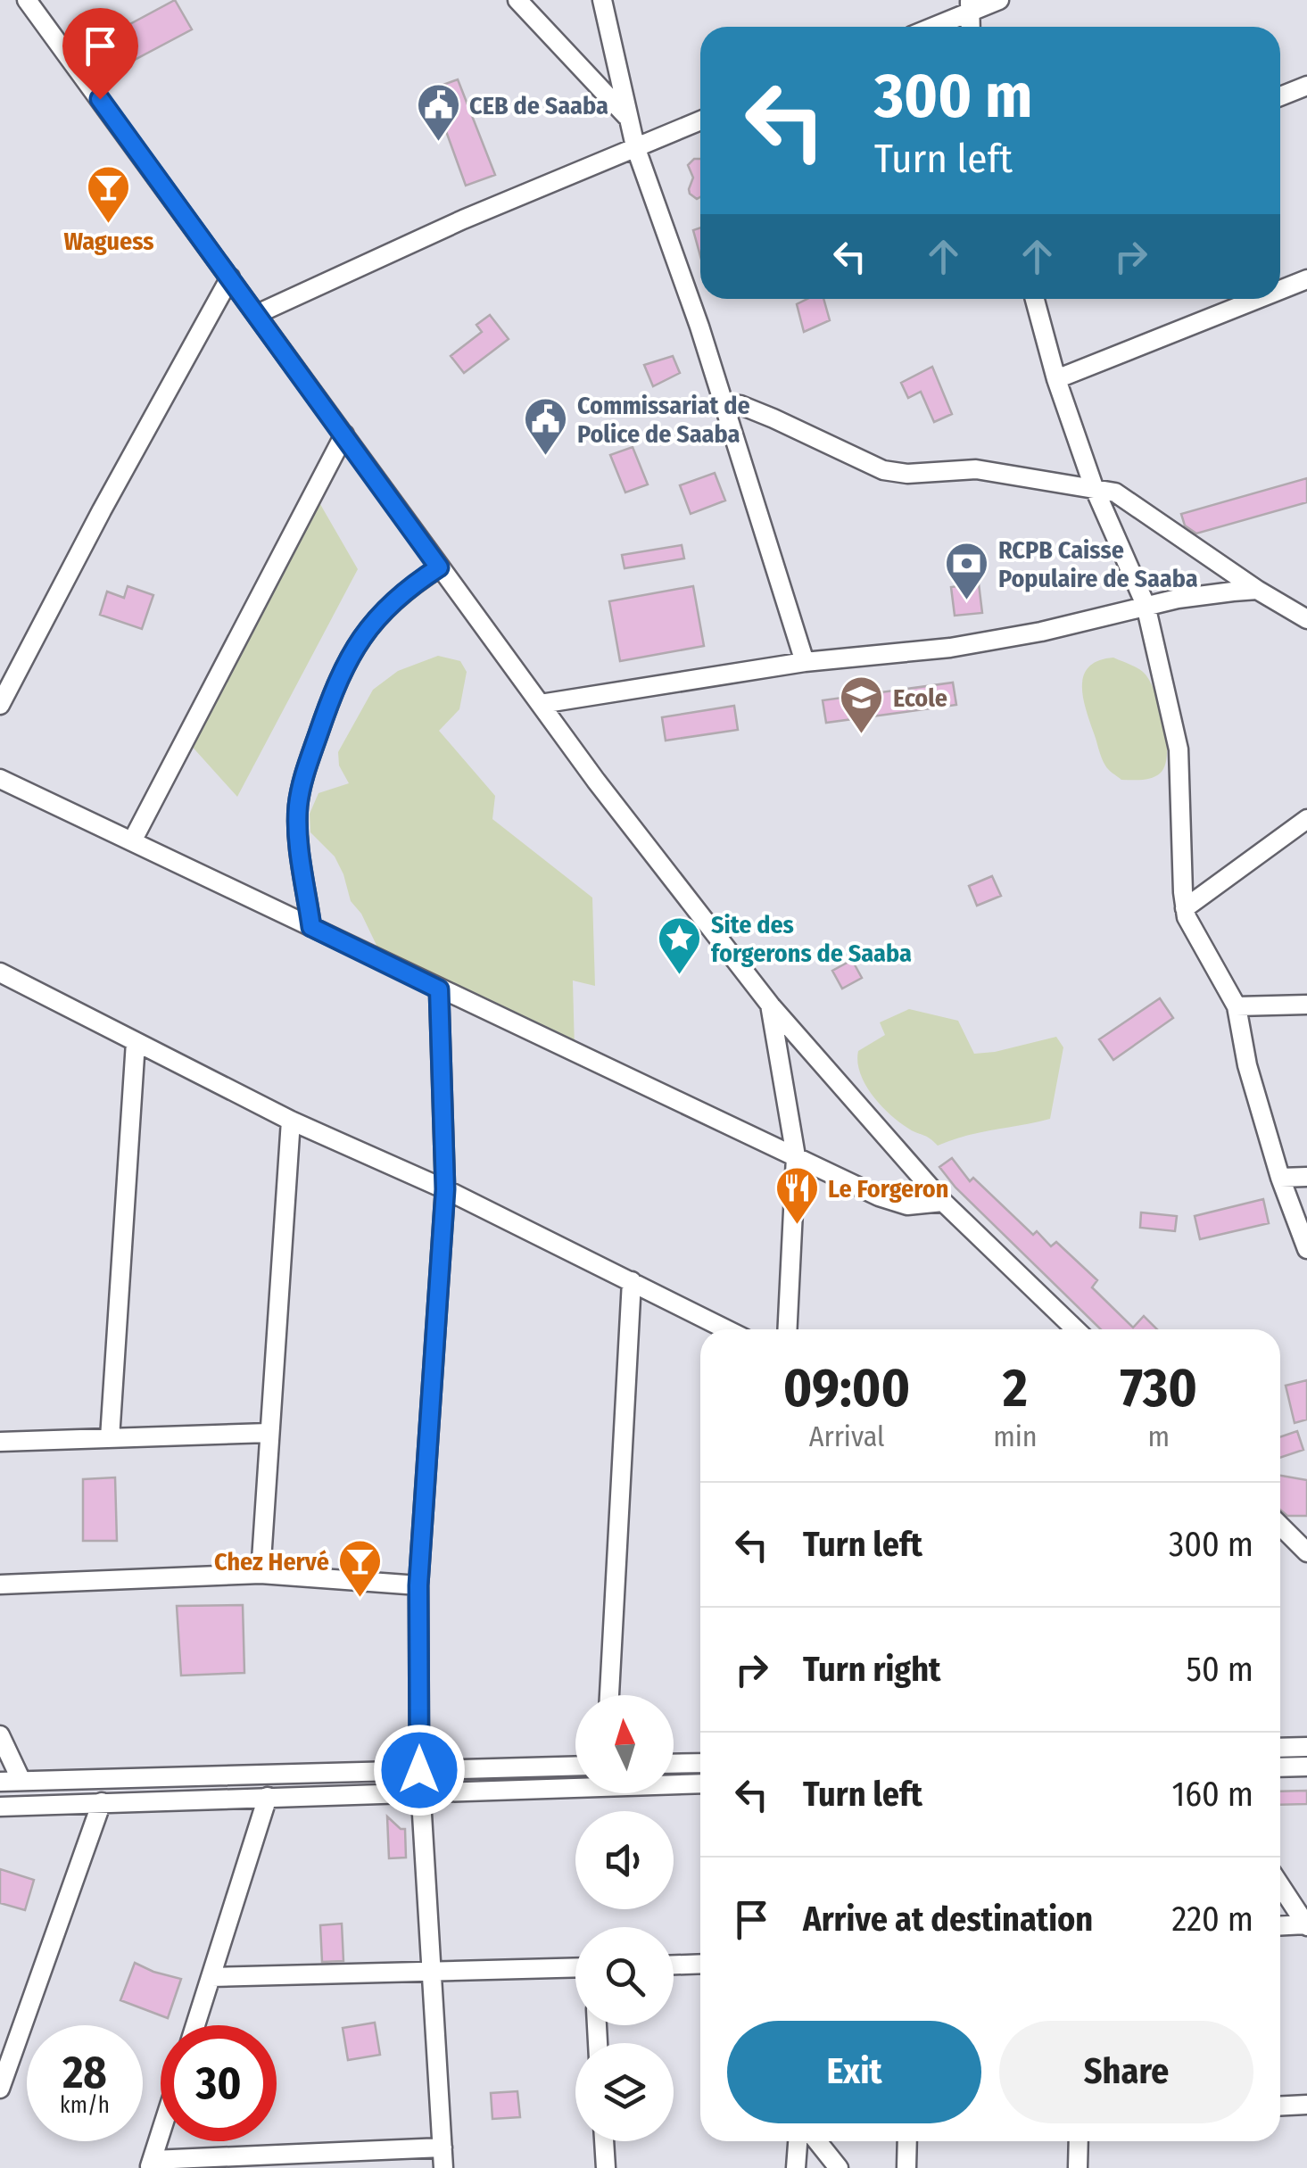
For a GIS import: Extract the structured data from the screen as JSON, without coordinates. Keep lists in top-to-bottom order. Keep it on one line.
{"places":{"public building":["CEB de Saaba","Commissariat de Police de Saaba"],"bar":["Waguess","Chez Hervé"],"bank":["RCPB Caisse Populaire de Saaba"],"school or university":["Ecole"],"place":["Site des forgerons de Saaba"],"restaurant":["Le Forgeron"]},"north":"top","page":{"turn":["300 m","Turn left"],"eta":["09:00","Arrival","2","min","730","m"],"list":[{"name":"Turn left","value":"300 m"},{"name":"Turn right","value":"50 m"},{"name":"Turn left","value":"160 m"},{"name":"Arrive at destination","value":"220 m"}],"buttons":["Exit","Share"],"speed":"28 km/h","limit":"30"}}
